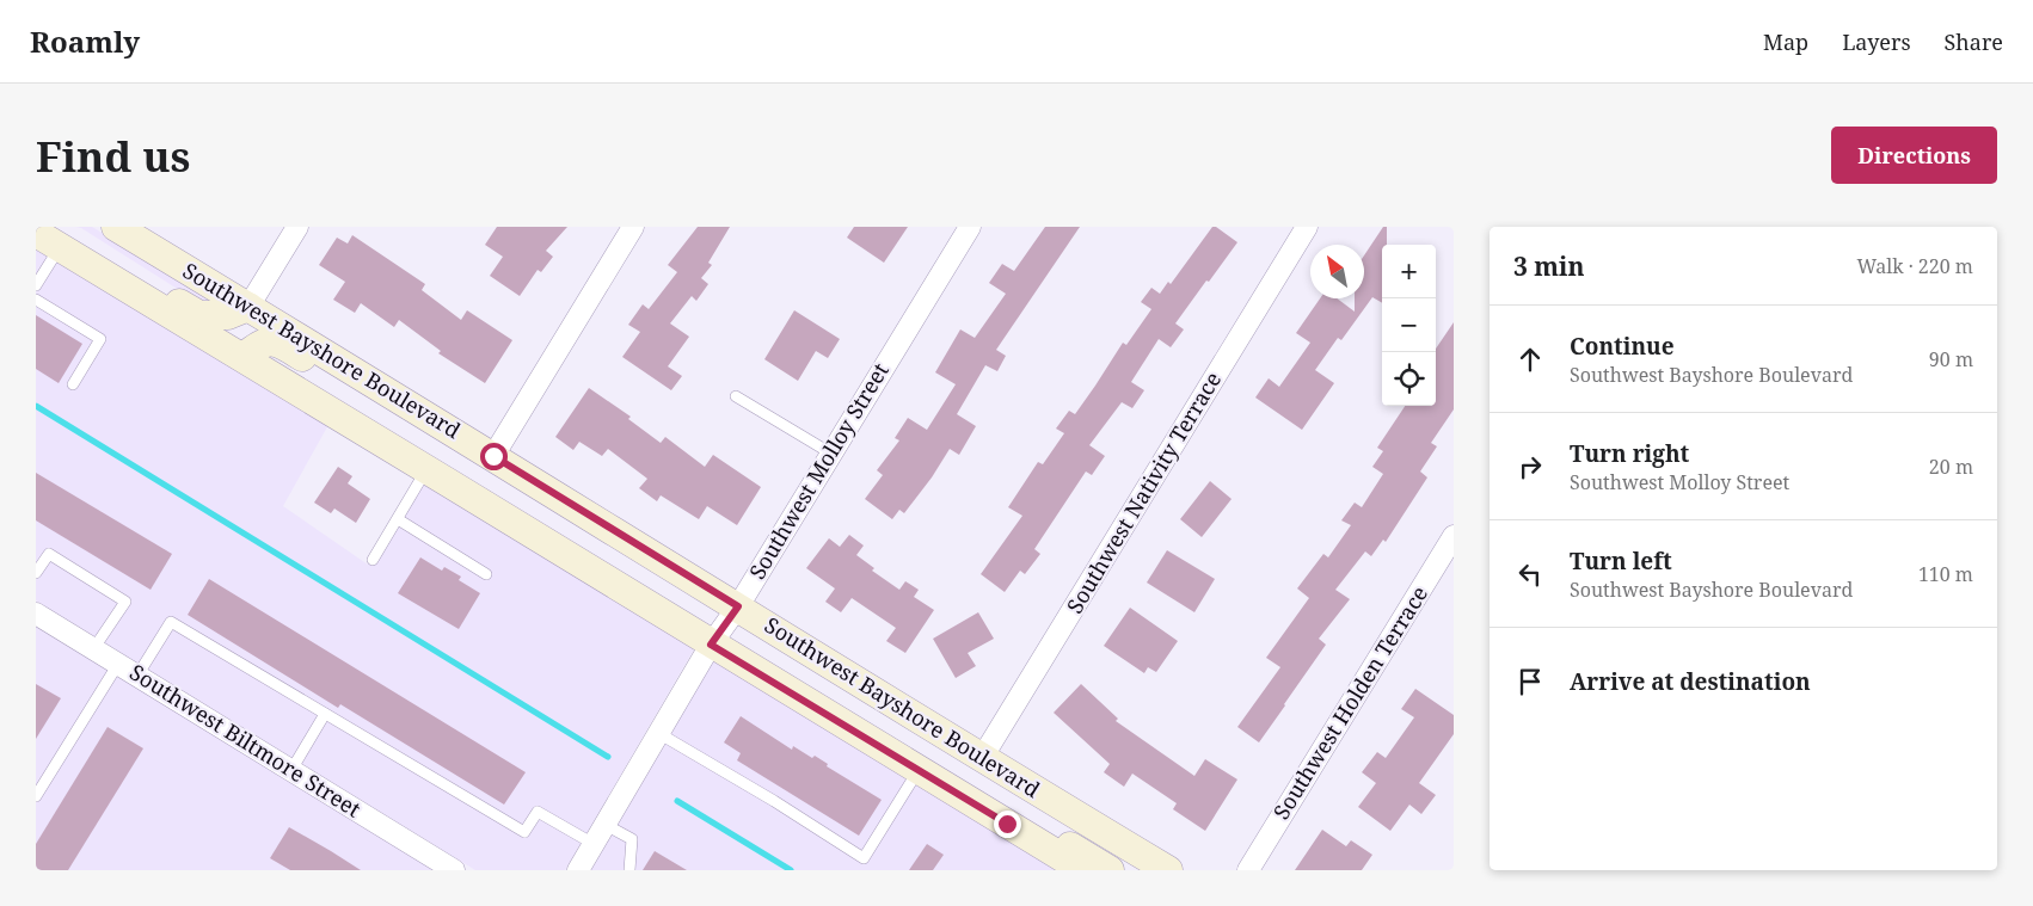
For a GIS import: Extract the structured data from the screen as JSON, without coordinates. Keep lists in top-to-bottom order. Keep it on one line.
{"streets":{"main road":["Southwest Bayshore Boulevard"],"street":["Southwest Molloy Street","Southwest Nativity Terrace","Southwest Holden Terrace","Southwest Biltmore Street"]},"crossings":[["Southwest Bayshore Boulevard","Southwest Molloy Street"],["Southwest Bayshore Boulevard","Southwest Nativity Terrace"]],"north":"top left","page":{"header":"Roamly","nav":["Map","Layers","Share"],"buttons":"Directions","title":"Find us","heading":["3 min","Walk · 220 m"],"map_buttons":["+","−"],"list":[["Continue","Southwest Bayshore Boulevard","90 m"],["Turn right","Southwest Molloy Street","20 m"],["Turn left","Southwest Bayshore Boulevard","110 m"],"Arrive at destination"]}}
